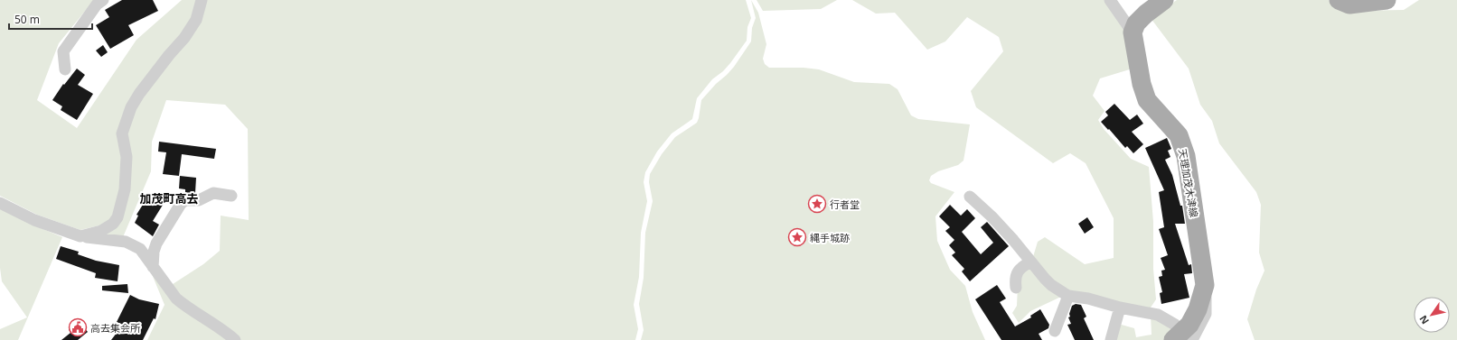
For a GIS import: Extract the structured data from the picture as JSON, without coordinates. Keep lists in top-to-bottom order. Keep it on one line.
{"streets":{"main road":["天理加茂木津線"]},"districts":["加茂町高去"],"places":{"place":["行者堂","縄手城跡"],"public building":["高去集会所"]},"scale_bar":"50 m","north":"bottom left"}
